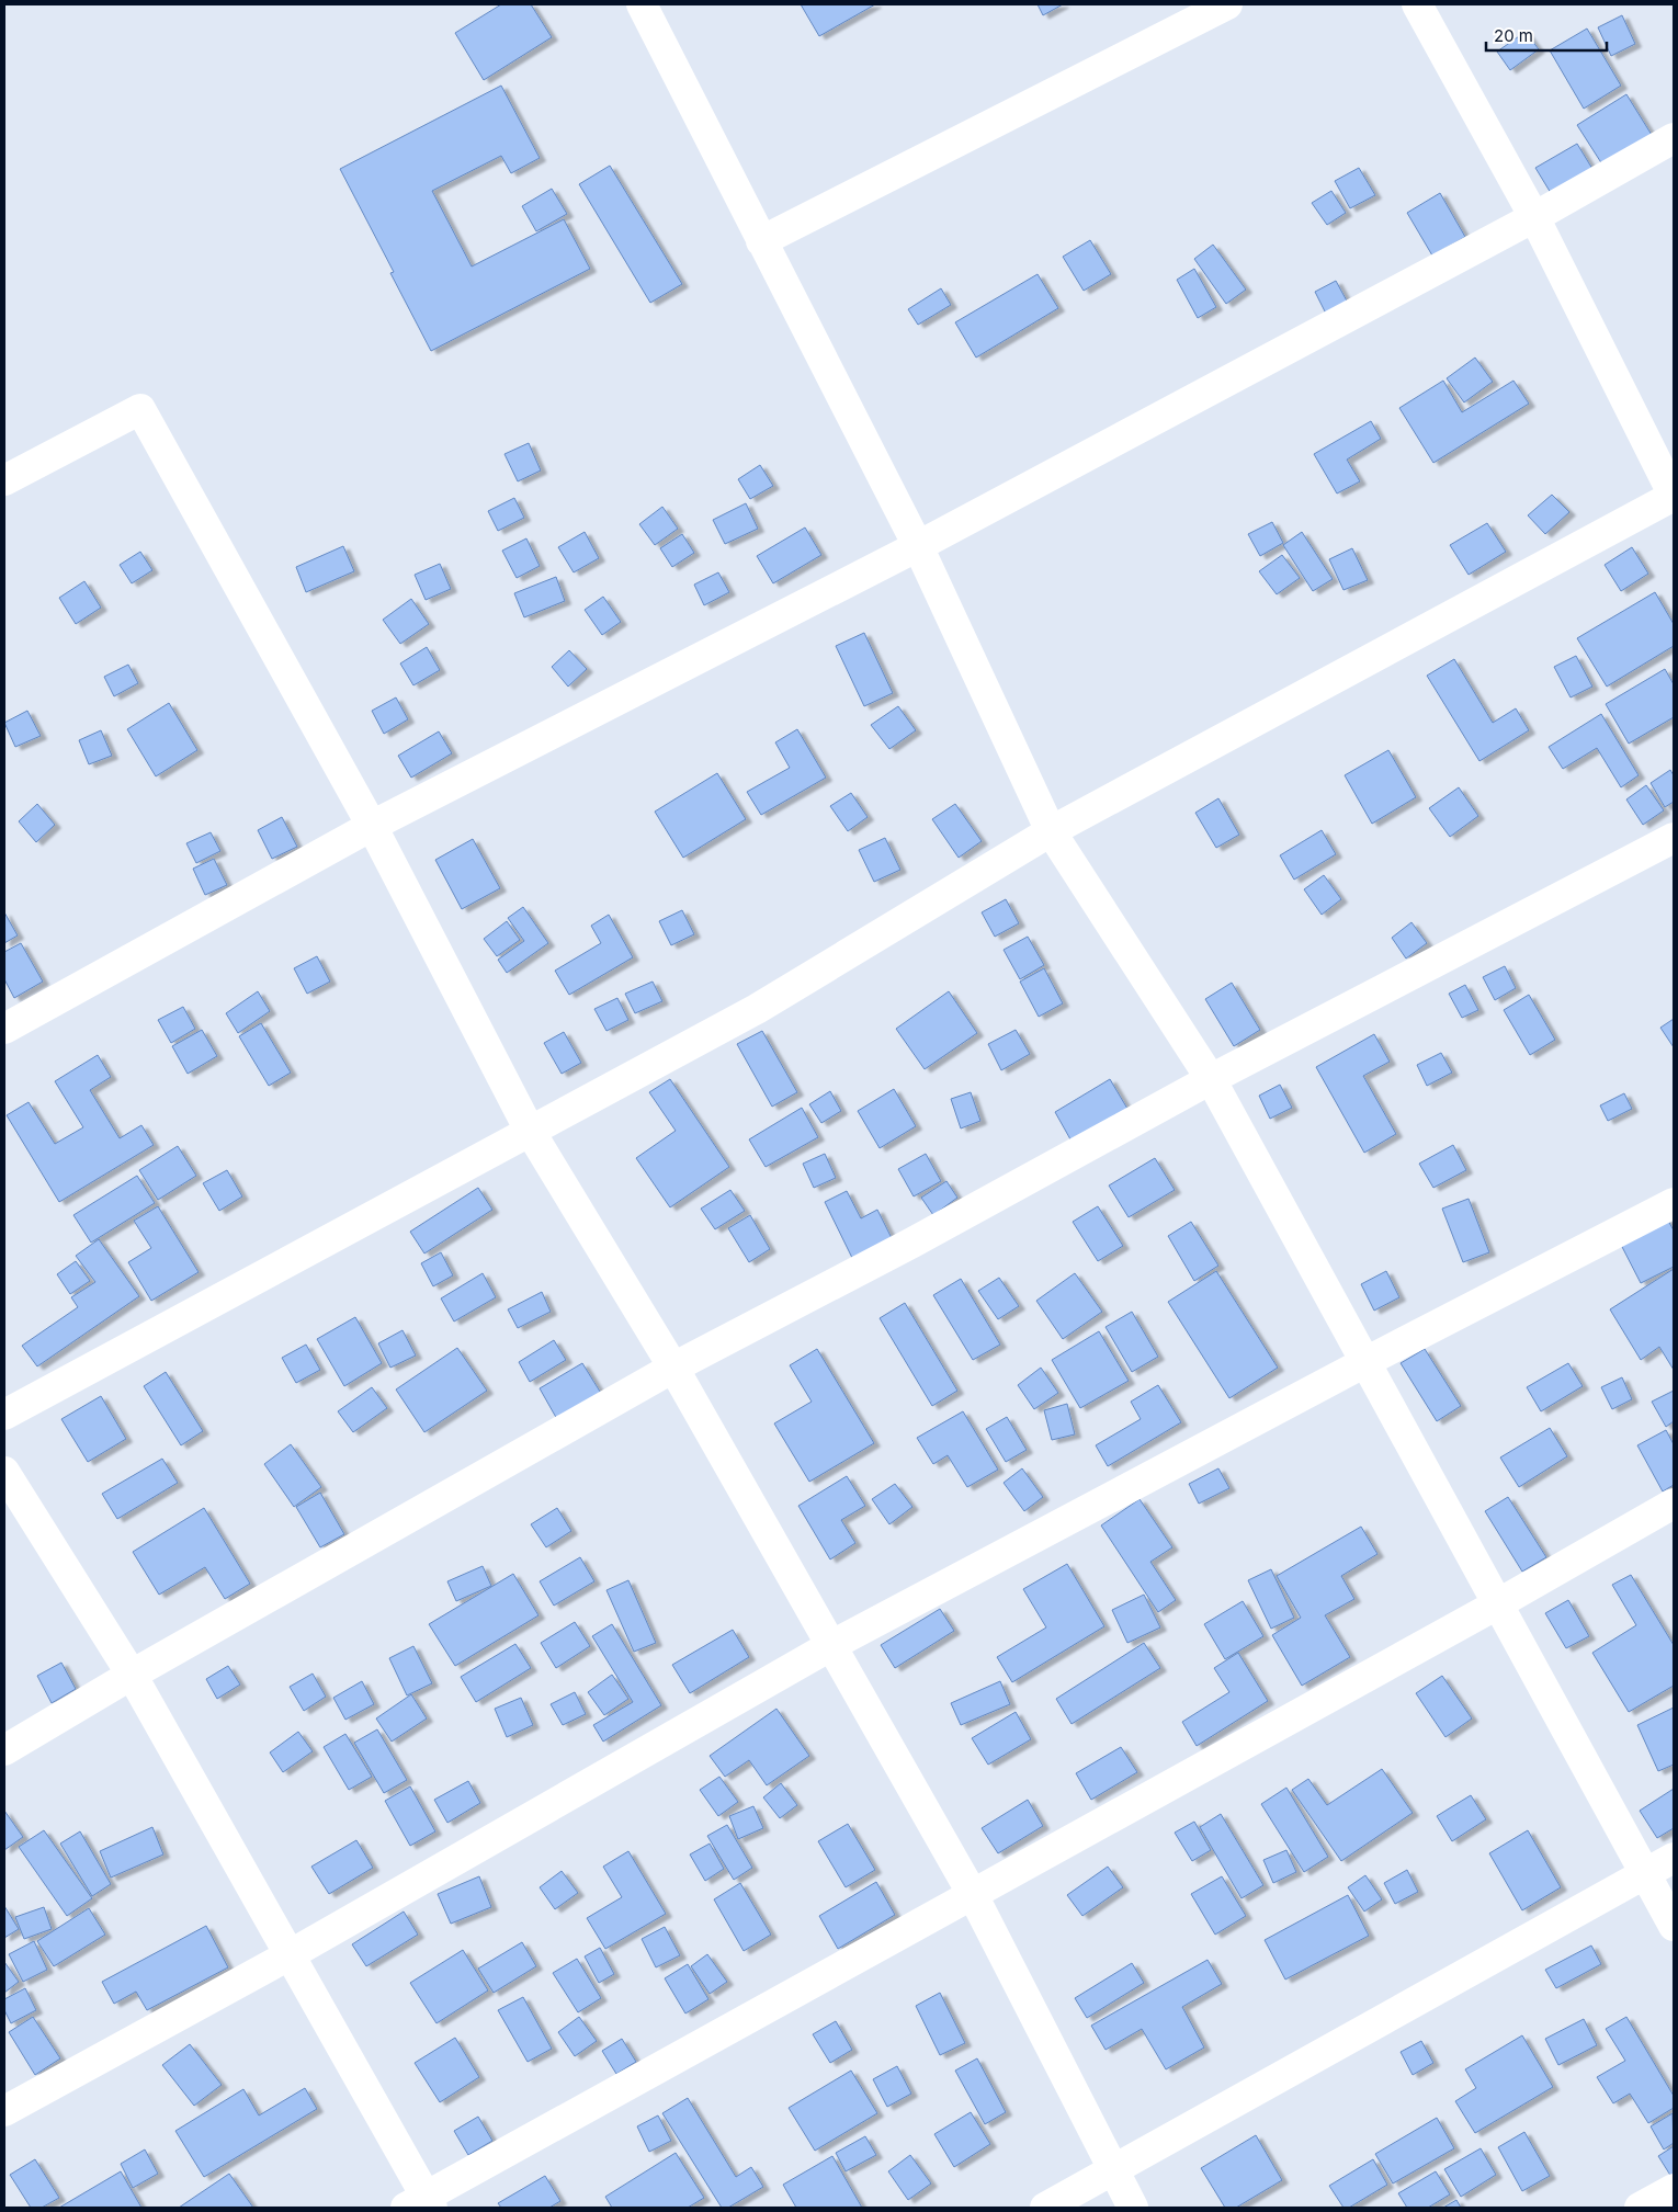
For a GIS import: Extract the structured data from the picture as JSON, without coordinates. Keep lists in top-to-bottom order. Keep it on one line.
{"scale_bar":"20 m"}
